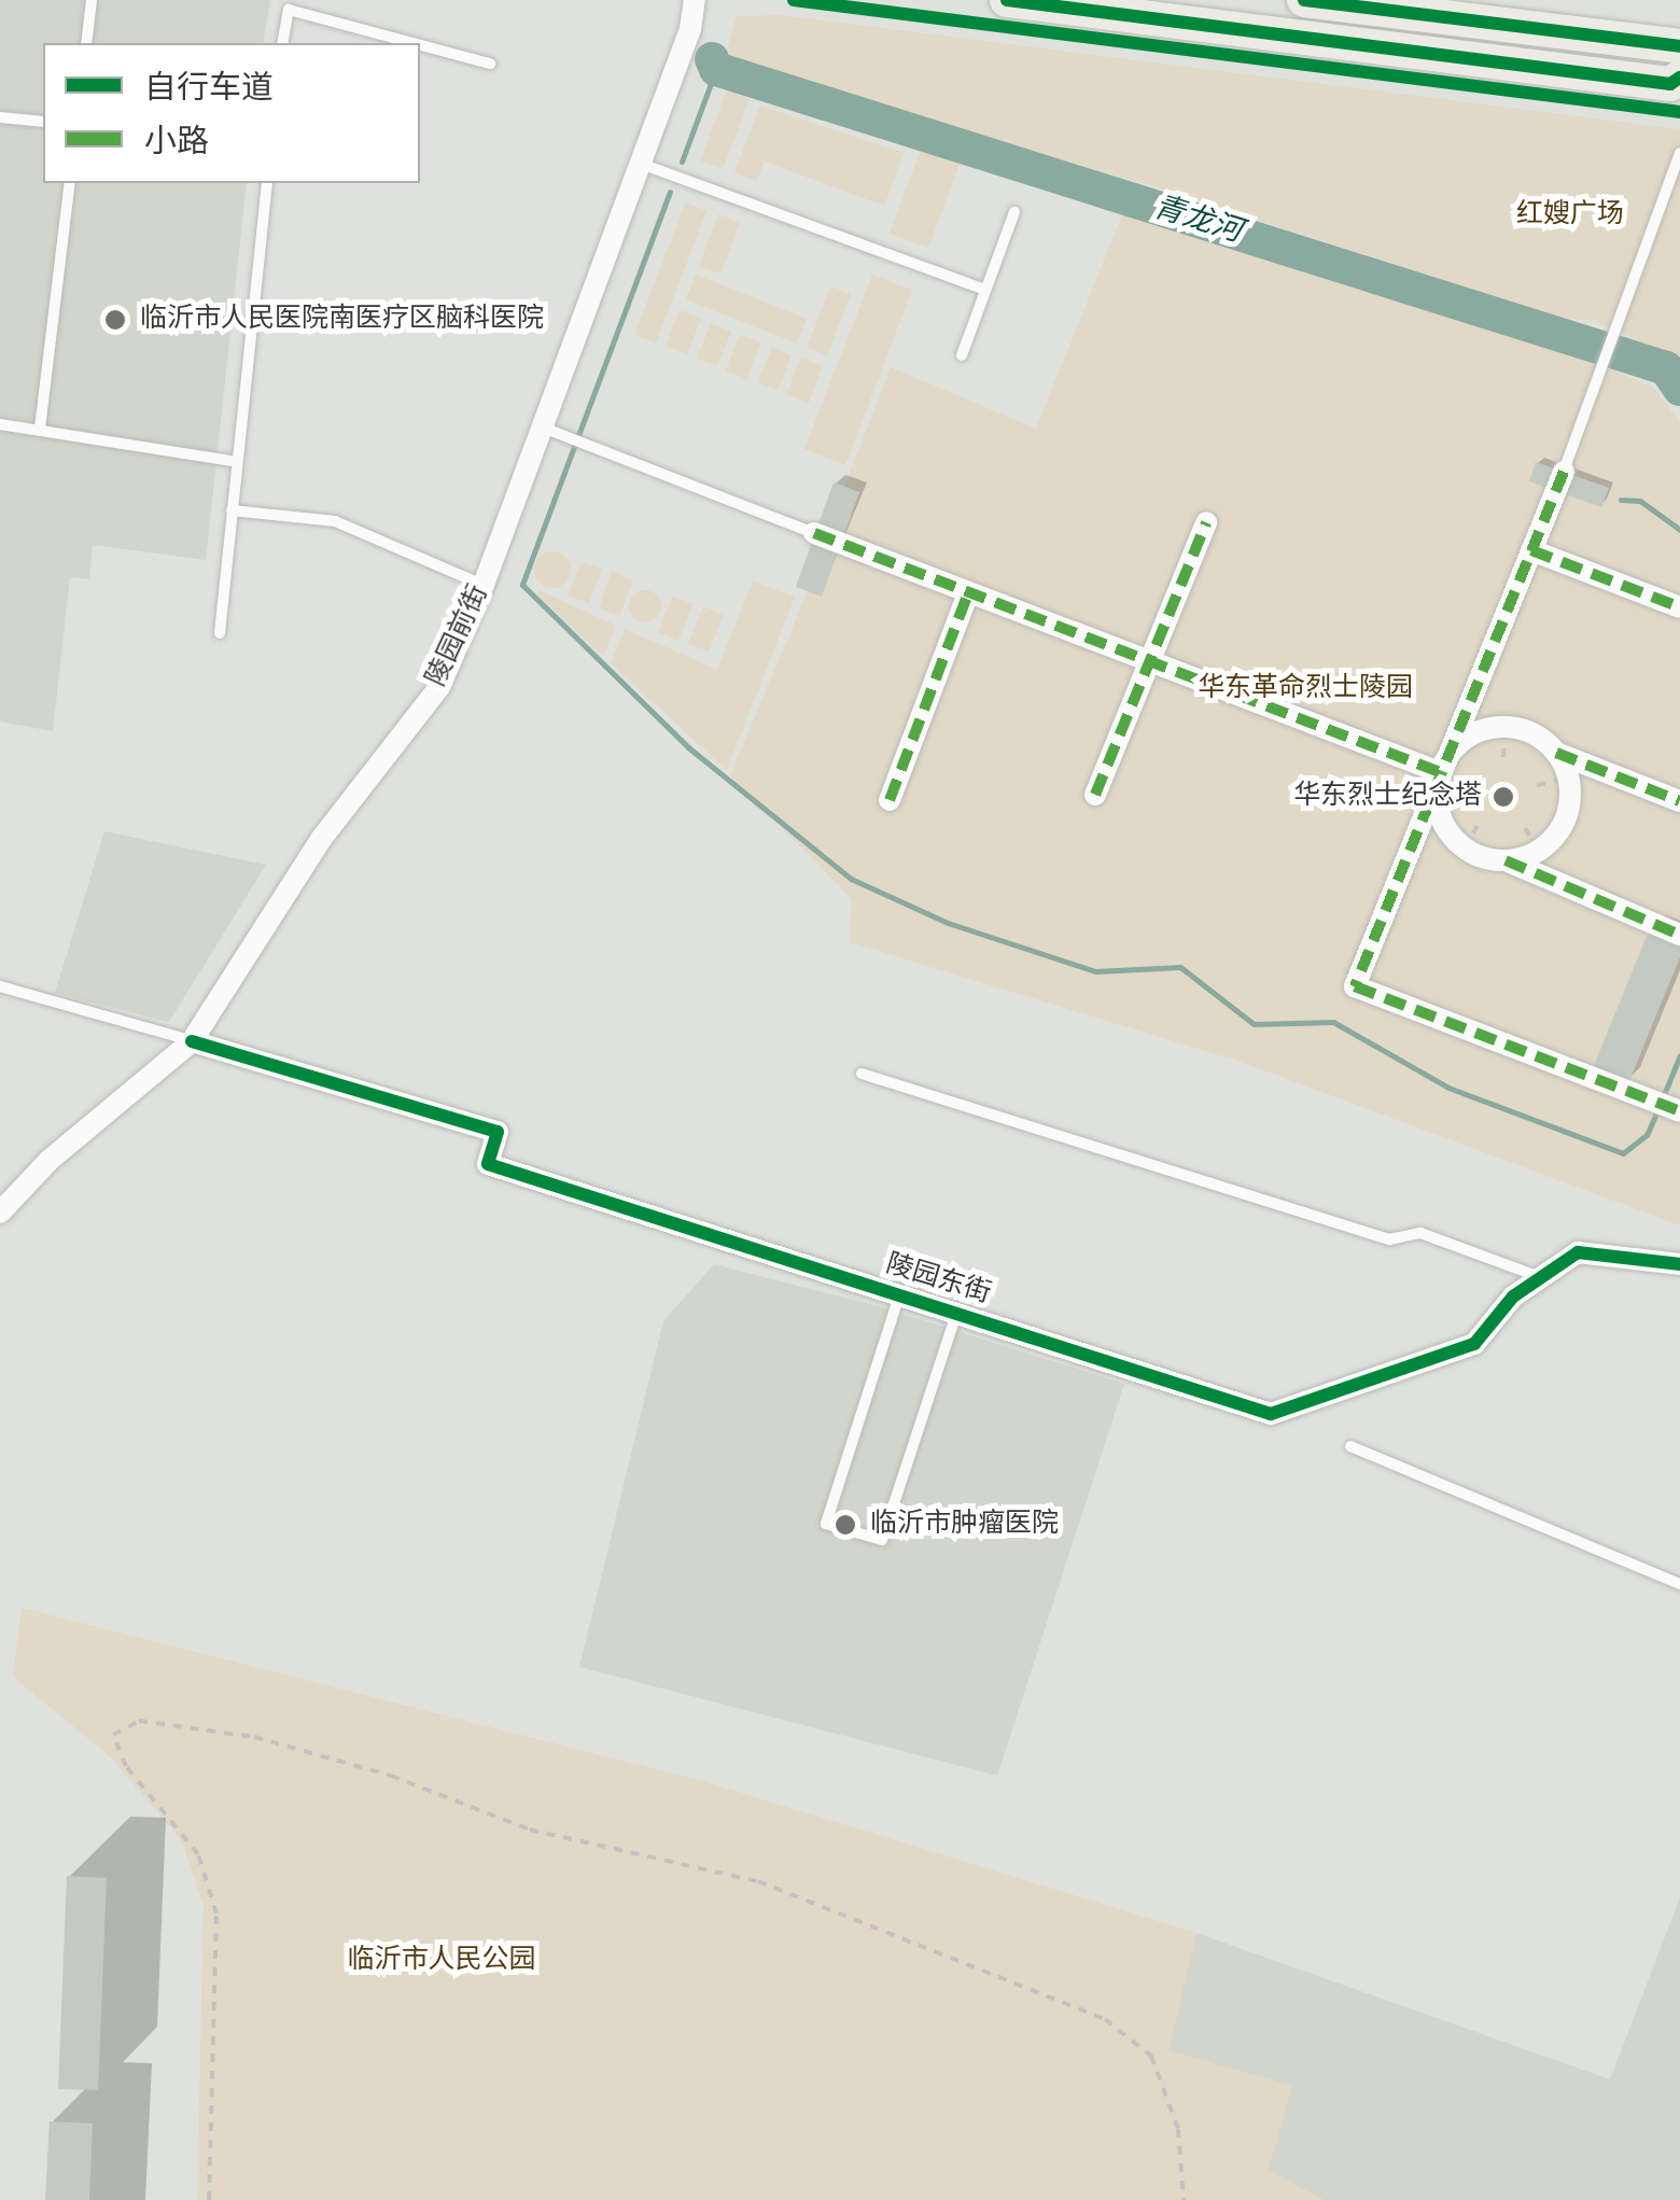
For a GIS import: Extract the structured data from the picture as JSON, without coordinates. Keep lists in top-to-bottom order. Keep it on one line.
{"streets":{"street":["陵园前街","陵园东街"]},"crossings":[["陵园前街","陵园东街"]],"water":["青龙河"],"parks":["红嫂广场","华东革命烈士陵园","临沂市人民公园"],"places":["临沂市人民医院南医疗区·脑科医院","华东烈士纪念塔","临沂市肿瘤医院"],"legend":["自行车道","小路"]}
